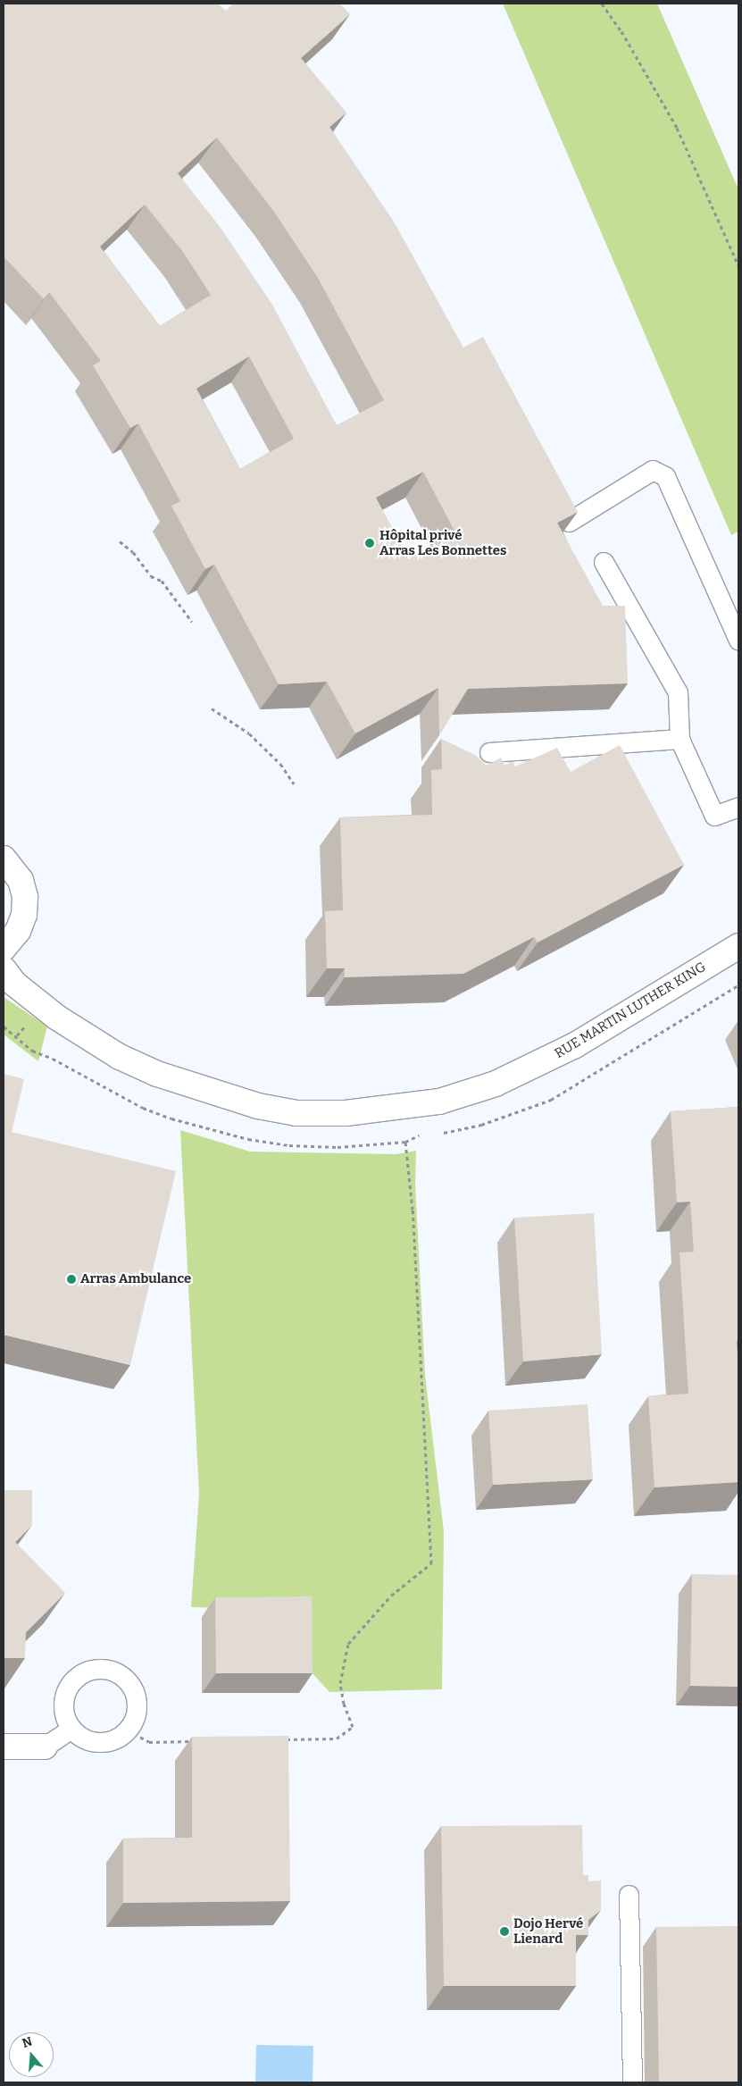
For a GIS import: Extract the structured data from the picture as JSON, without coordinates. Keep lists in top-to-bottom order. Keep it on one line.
{"streets":{"street":["RUE MARTIN LUTHER KING"]},"places":["Hôpital privé Arras Les Bonnettes","Arras Ambulance","Dojo Hervé Lienard"],"north":"top"}
